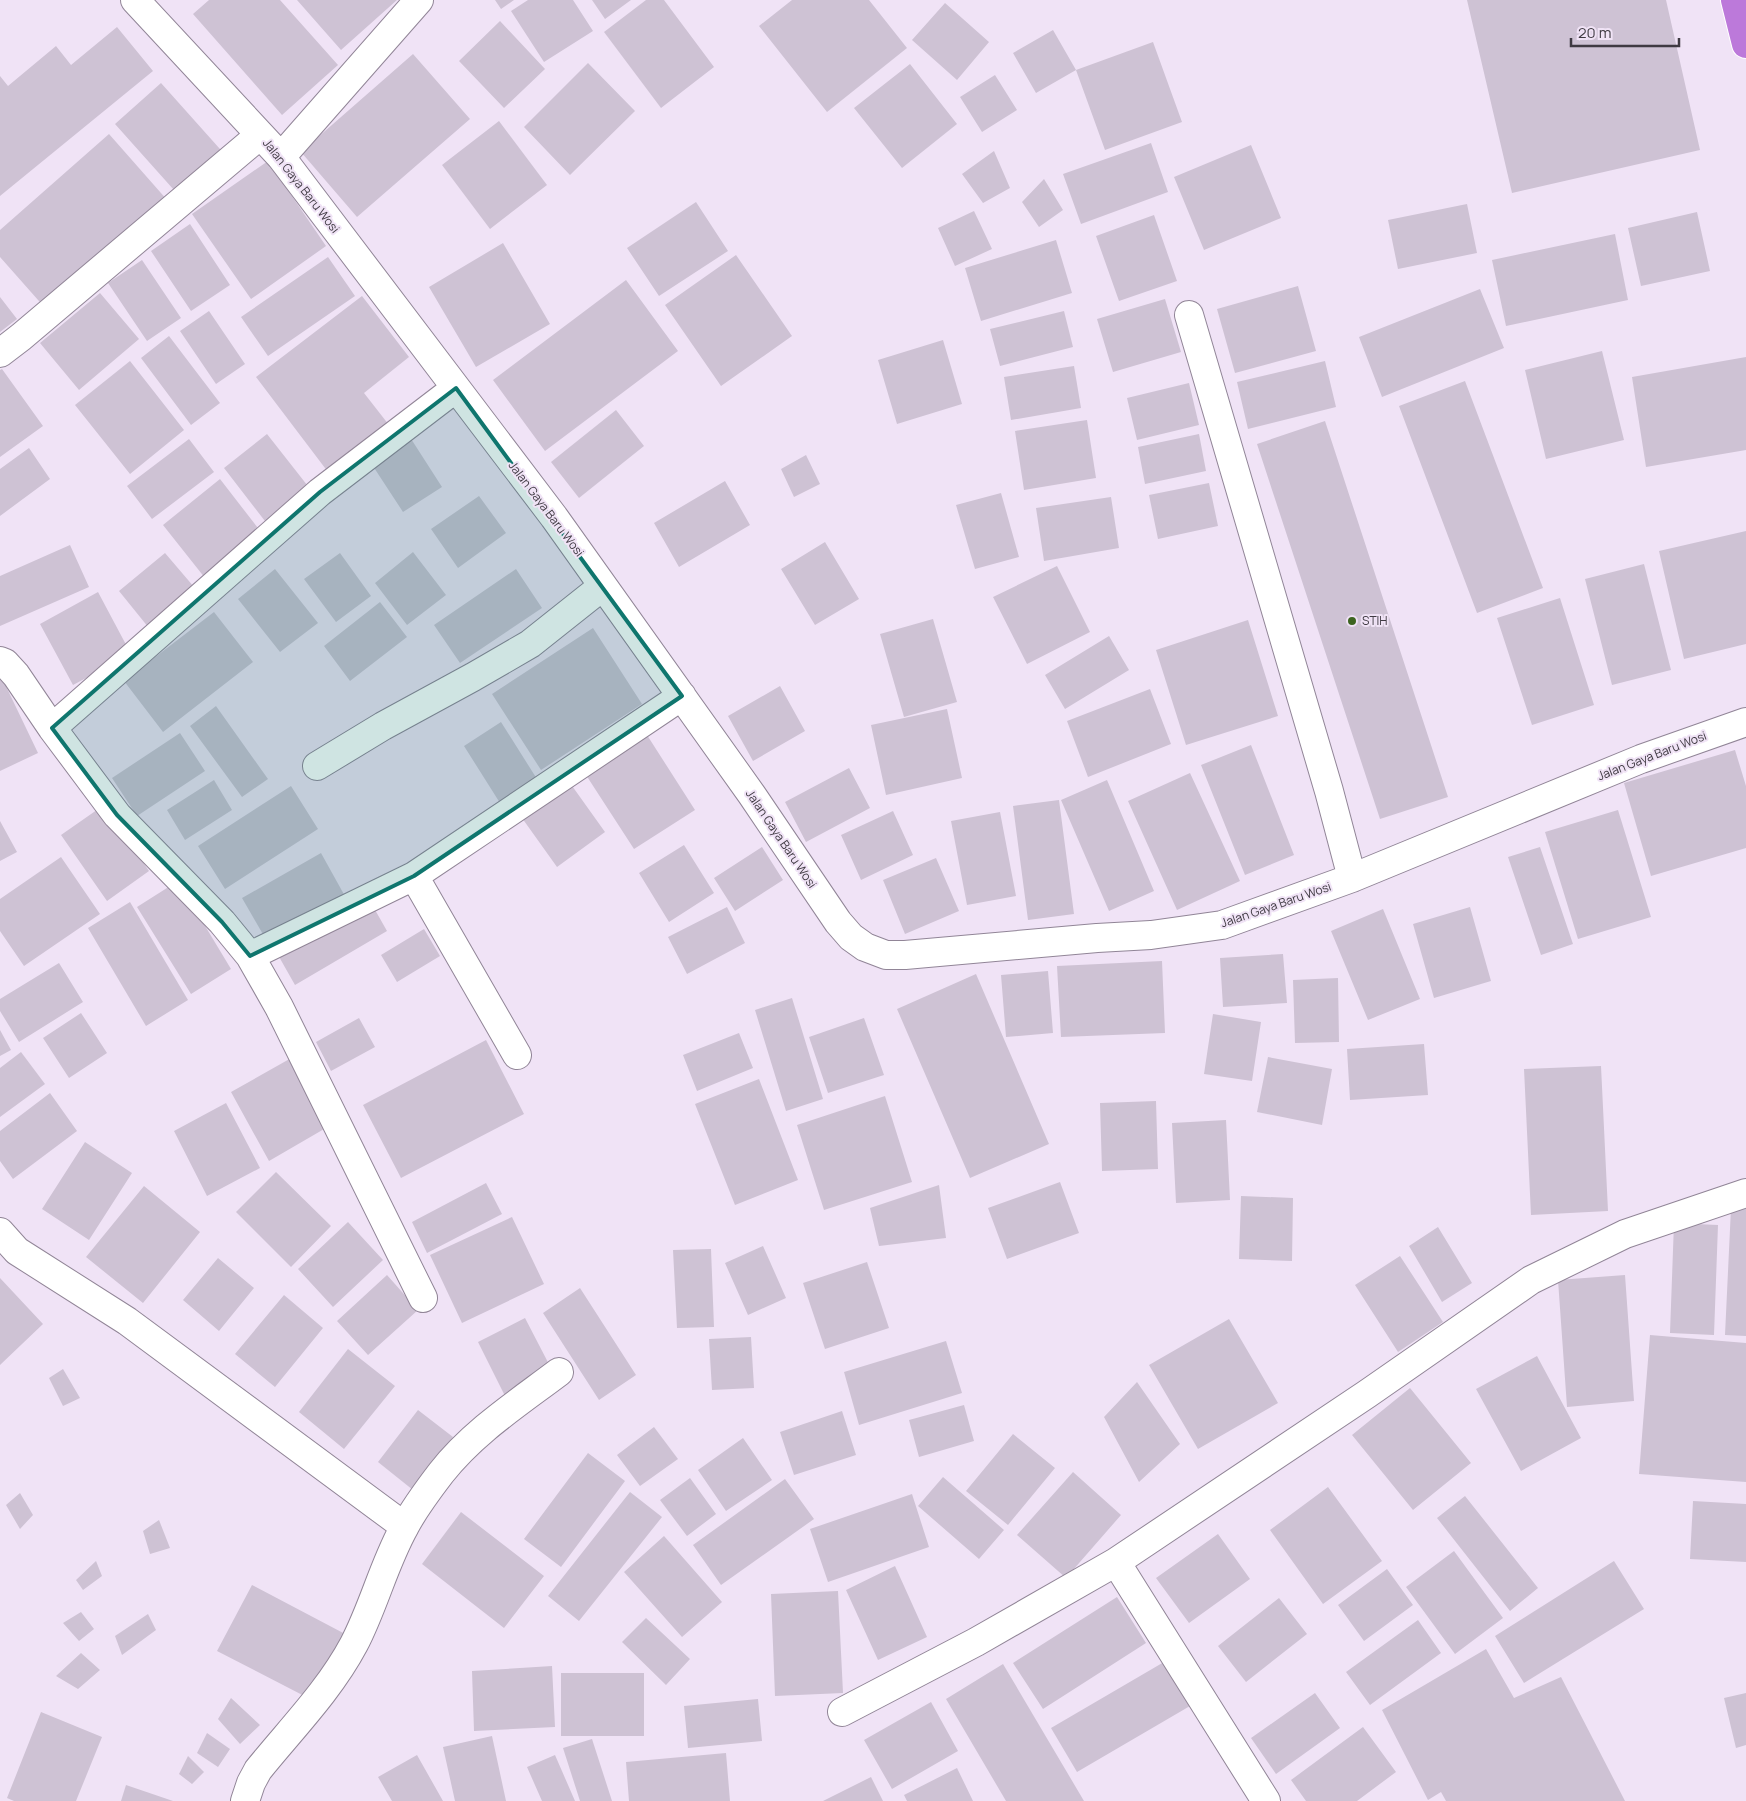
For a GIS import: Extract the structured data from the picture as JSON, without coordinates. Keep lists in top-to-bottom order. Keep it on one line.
{"streets":{"street":["Jalan Gaya Baru Wosi"]},"places":["STIH"],"scale_bar":"20 m"}
